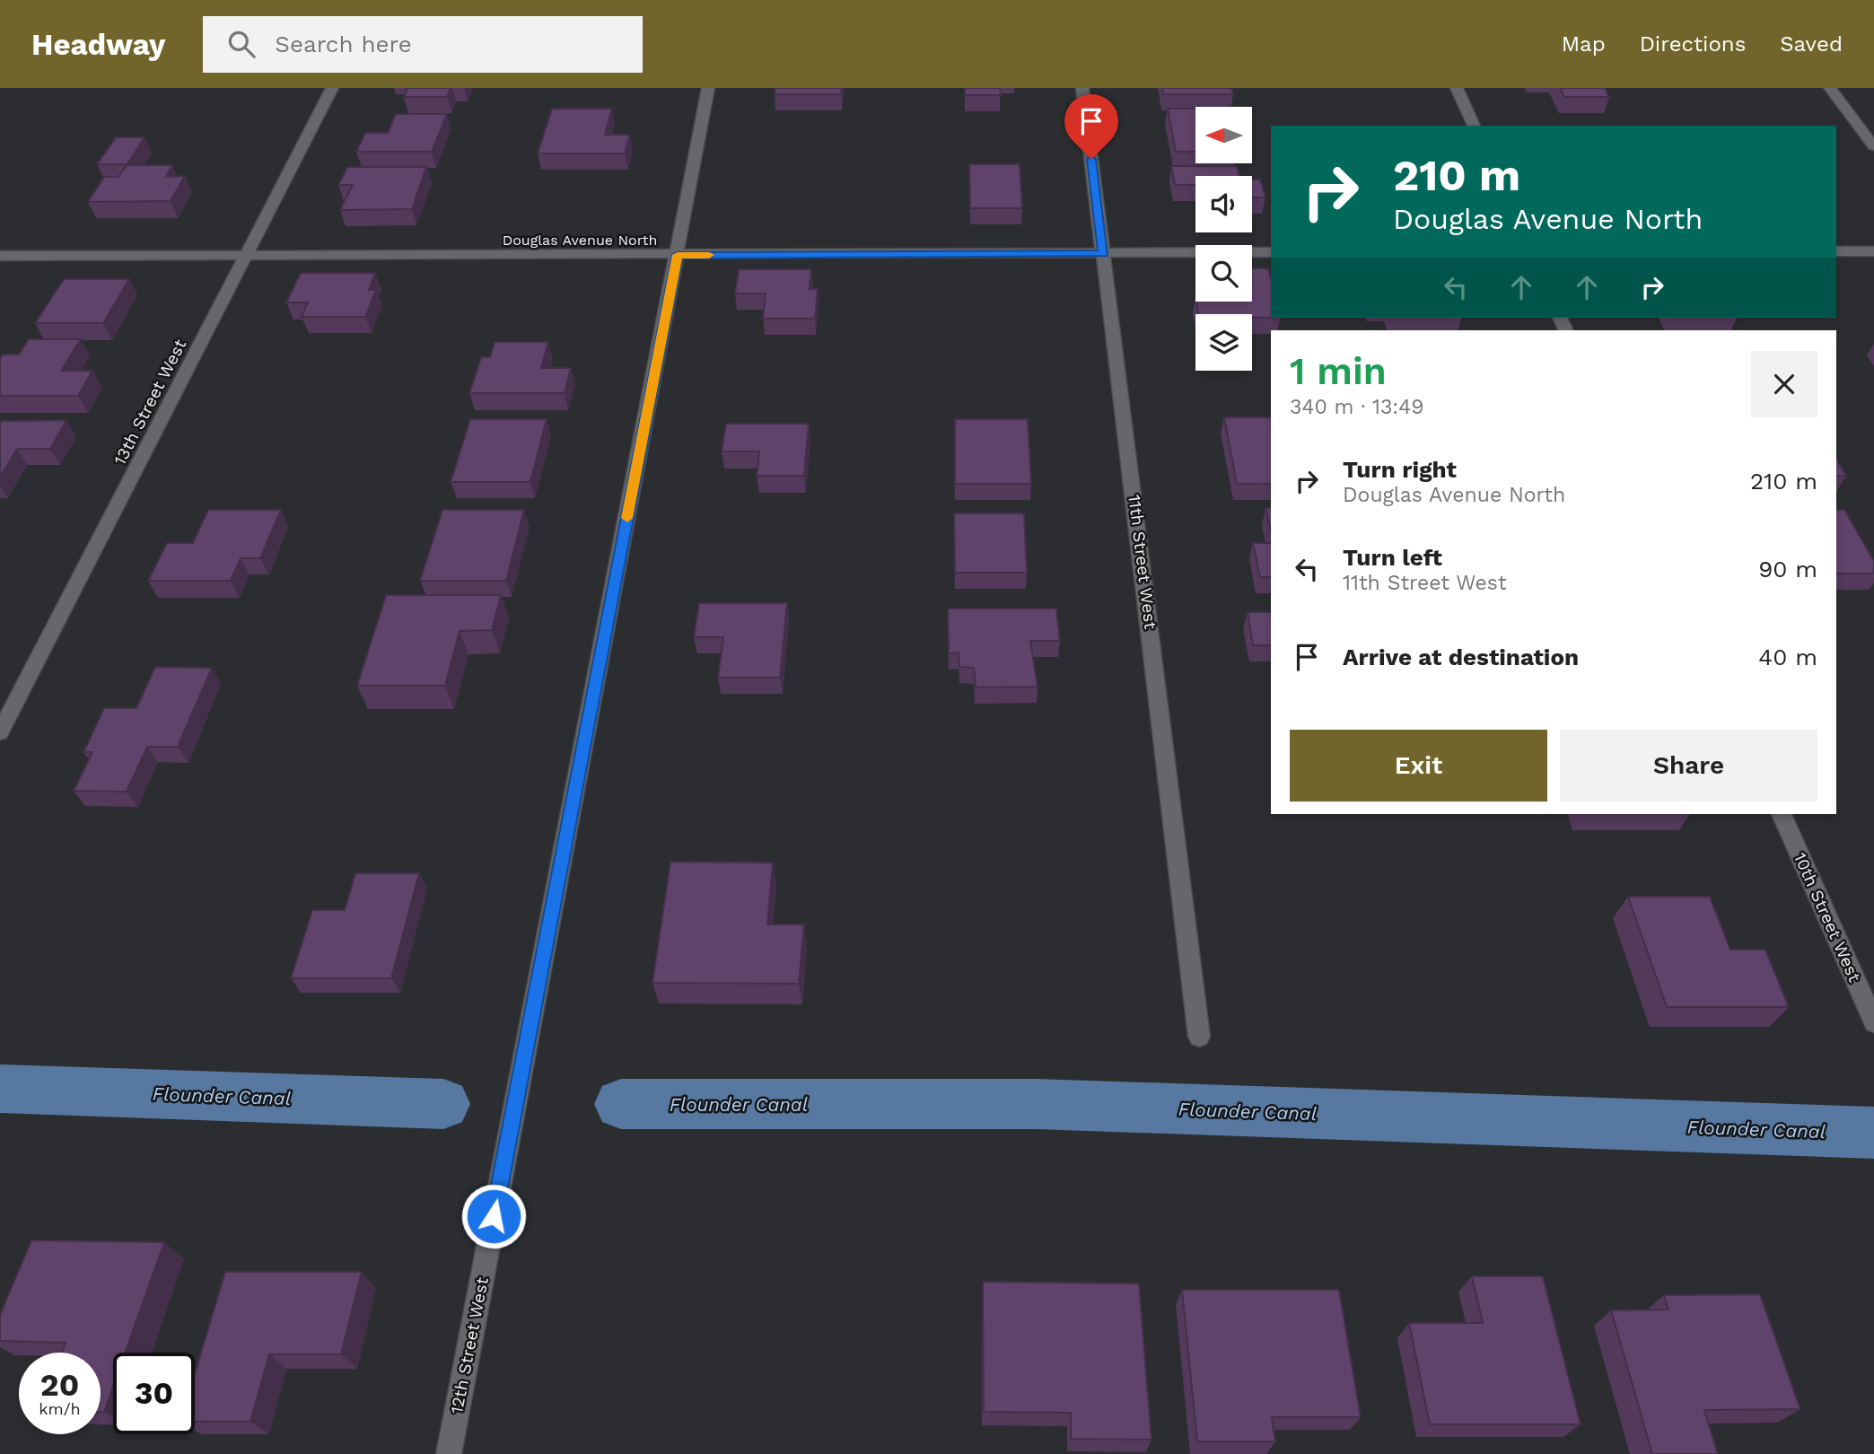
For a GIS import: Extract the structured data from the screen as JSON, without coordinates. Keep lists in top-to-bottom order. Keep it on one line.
{"streets":{"street":["Douglas Avenue North","13th Street West","11th Street West","10th Street West","12th Street West"]},"crossings":[["Douglas Avenue North","13th Street West"],["Douglas Avenue North","11th Street West"],["Douglas Avenue North","12th Street West"]],"water":["Flounder Canal"],"north":"left","page":{"header":"Headway","search":"Search here","nav":["Map","Directions","Saved"],"turn":["210 m","Douglas Avenue North"],"heading":["1 min","340 m · 13:49"],"list":[{"name":"Turn right","note":"Douglas Avenue North","value":"210 m"},{"name":"Turn left","note":"11th Street West","value":"90 m"},{"name":"Arrive at destination","value":"40 m"}],"buttons":["Exit","Share"],"speed":"20 km/h","limit":"30"}}
